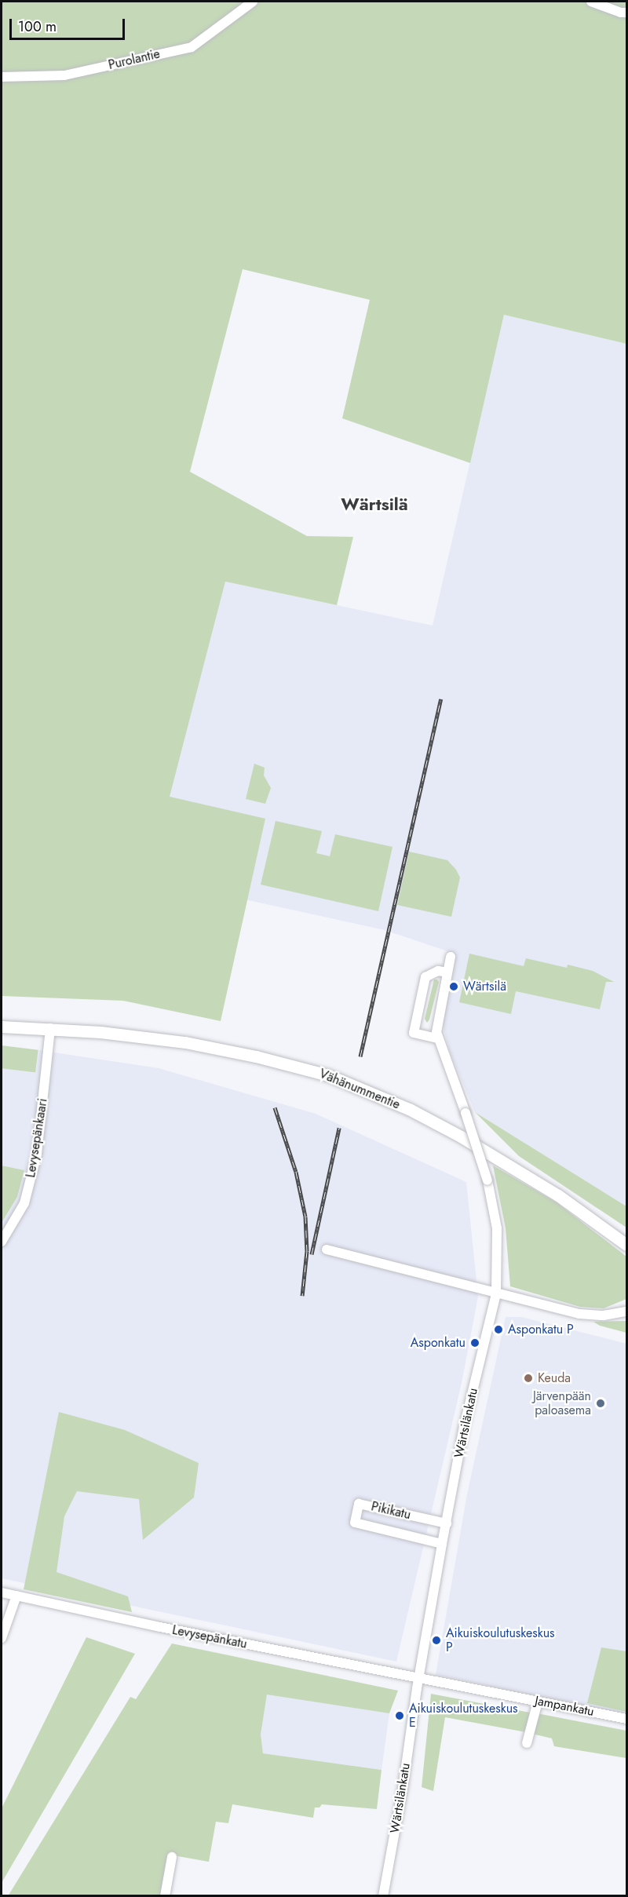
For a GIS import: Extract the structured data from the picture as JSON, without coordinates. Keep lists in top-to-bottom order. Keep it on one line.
{"streets":{"main road":["Vähänummentie"],"street":["Purolantie","Levysepänkaari","Wärtsilänkatu","Pikikatu","Levysepänkatu","Jampankatu"]},"crossings":[["Vähänummentie","Levysepänkaari"],["Wärtsilänkatu","Pikikatu"],["Wärtsilänkatu","Levysepänkatu"],["Wärtsilänkatu","Jampankatu"],["Levysepänkatu","Jampankatu"]],"districts":["Wärtsilä"],"places":["Wärtsilä","Asponkatu P","Asponkatu","Keuda","Järvenpään paloasema","Aikuiskoulutuskeskus P","Aikuiskoulutuskeskus E"],"scale_bar":"100 m"}
